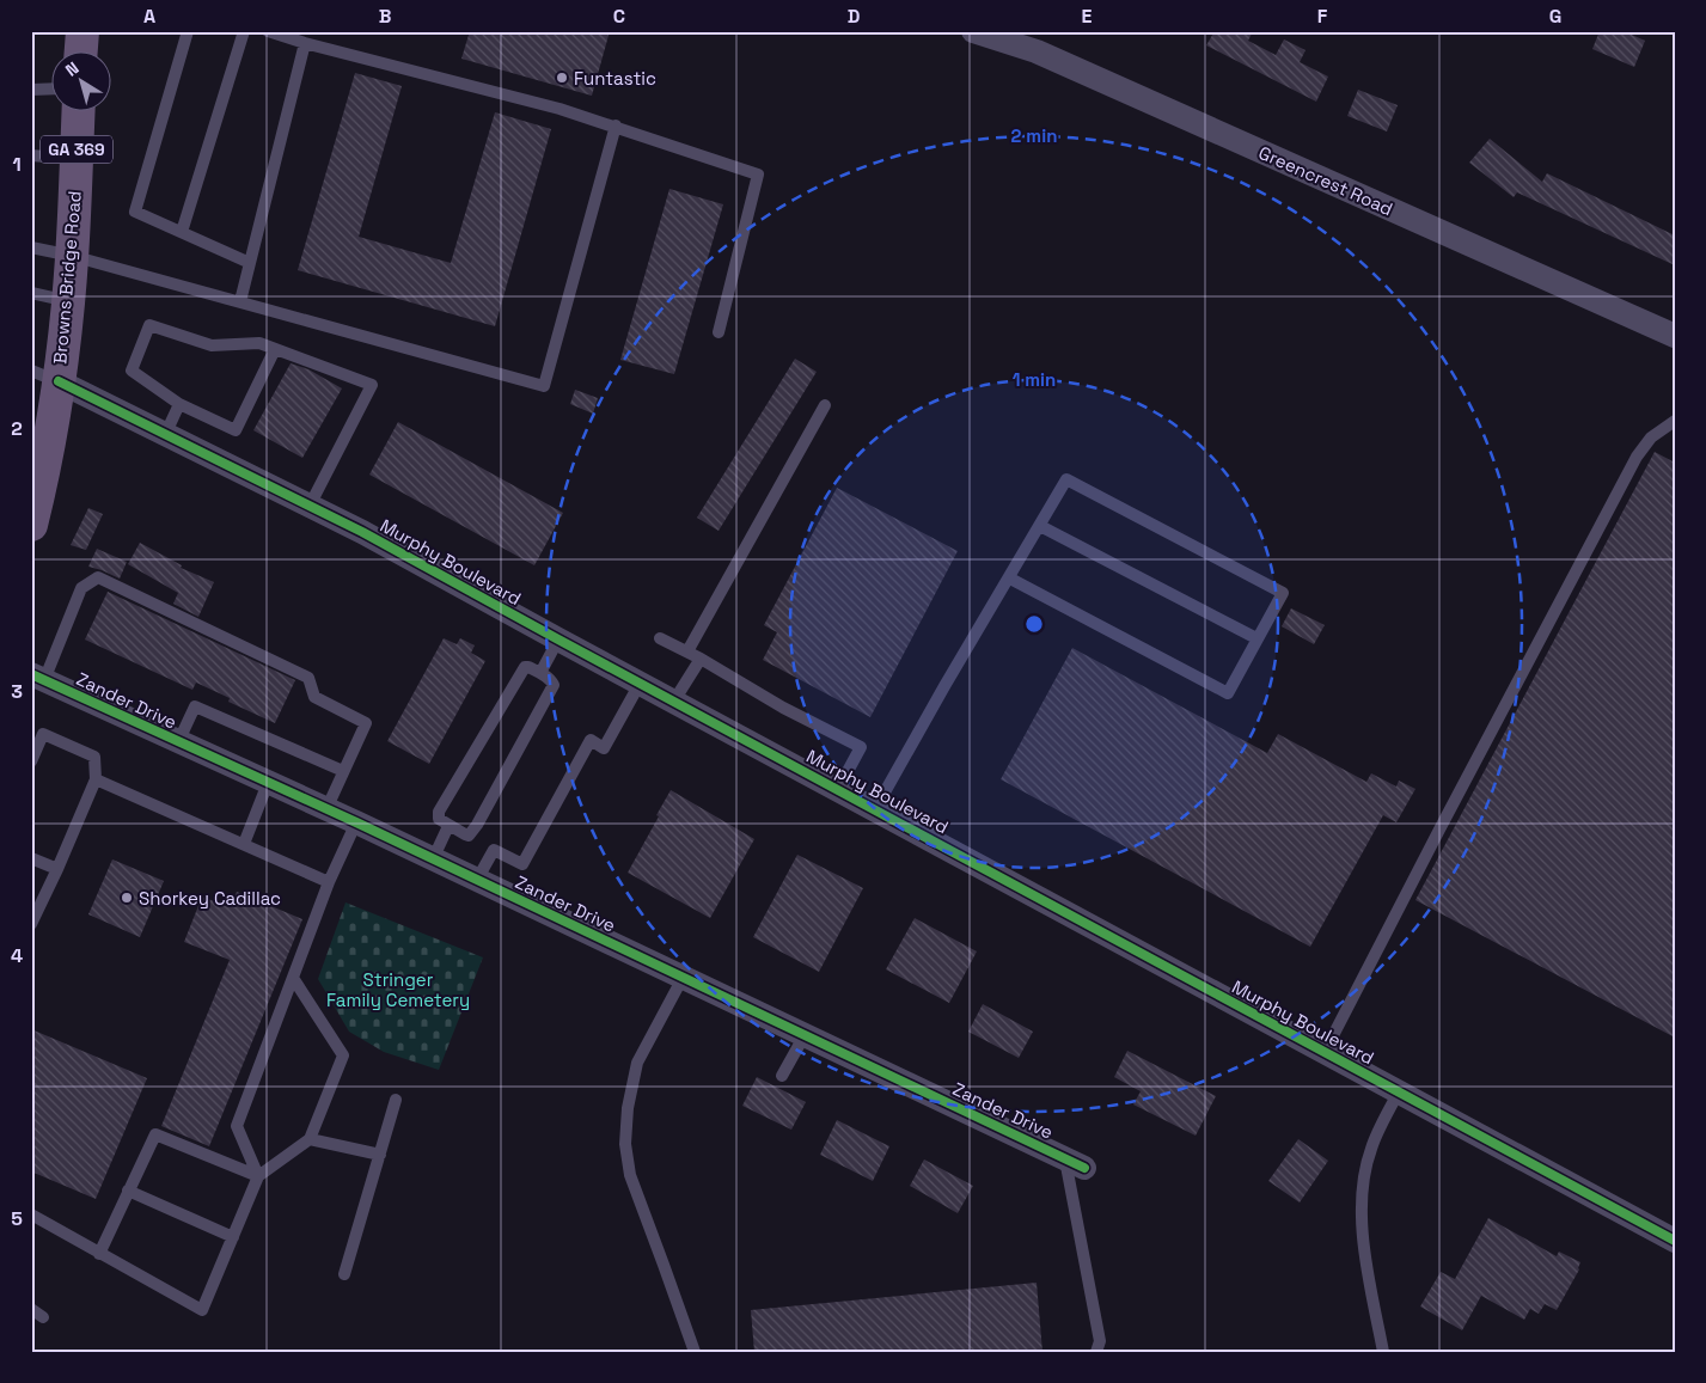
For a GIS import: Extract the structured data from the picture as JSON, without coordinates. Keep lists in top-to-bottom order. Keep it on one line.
{"streets":{"main road":["GA 369","Browns Bridge Road"],"street":["Greencrest Road","Murphy Boulevard","Zander Drive"]},"crossings":[["Browns Bridge Road","Murphy Boulevard"]],"parks":["Stringer Family Cemetery"],"places":["Funtastic","Shorkey Cadillac"],"north":"top left","grid":{"columns":["A","B","C","D","E","F","G"],"rows":["1","2","3","4","5"]},"rings":["2 min","1 min"]}
